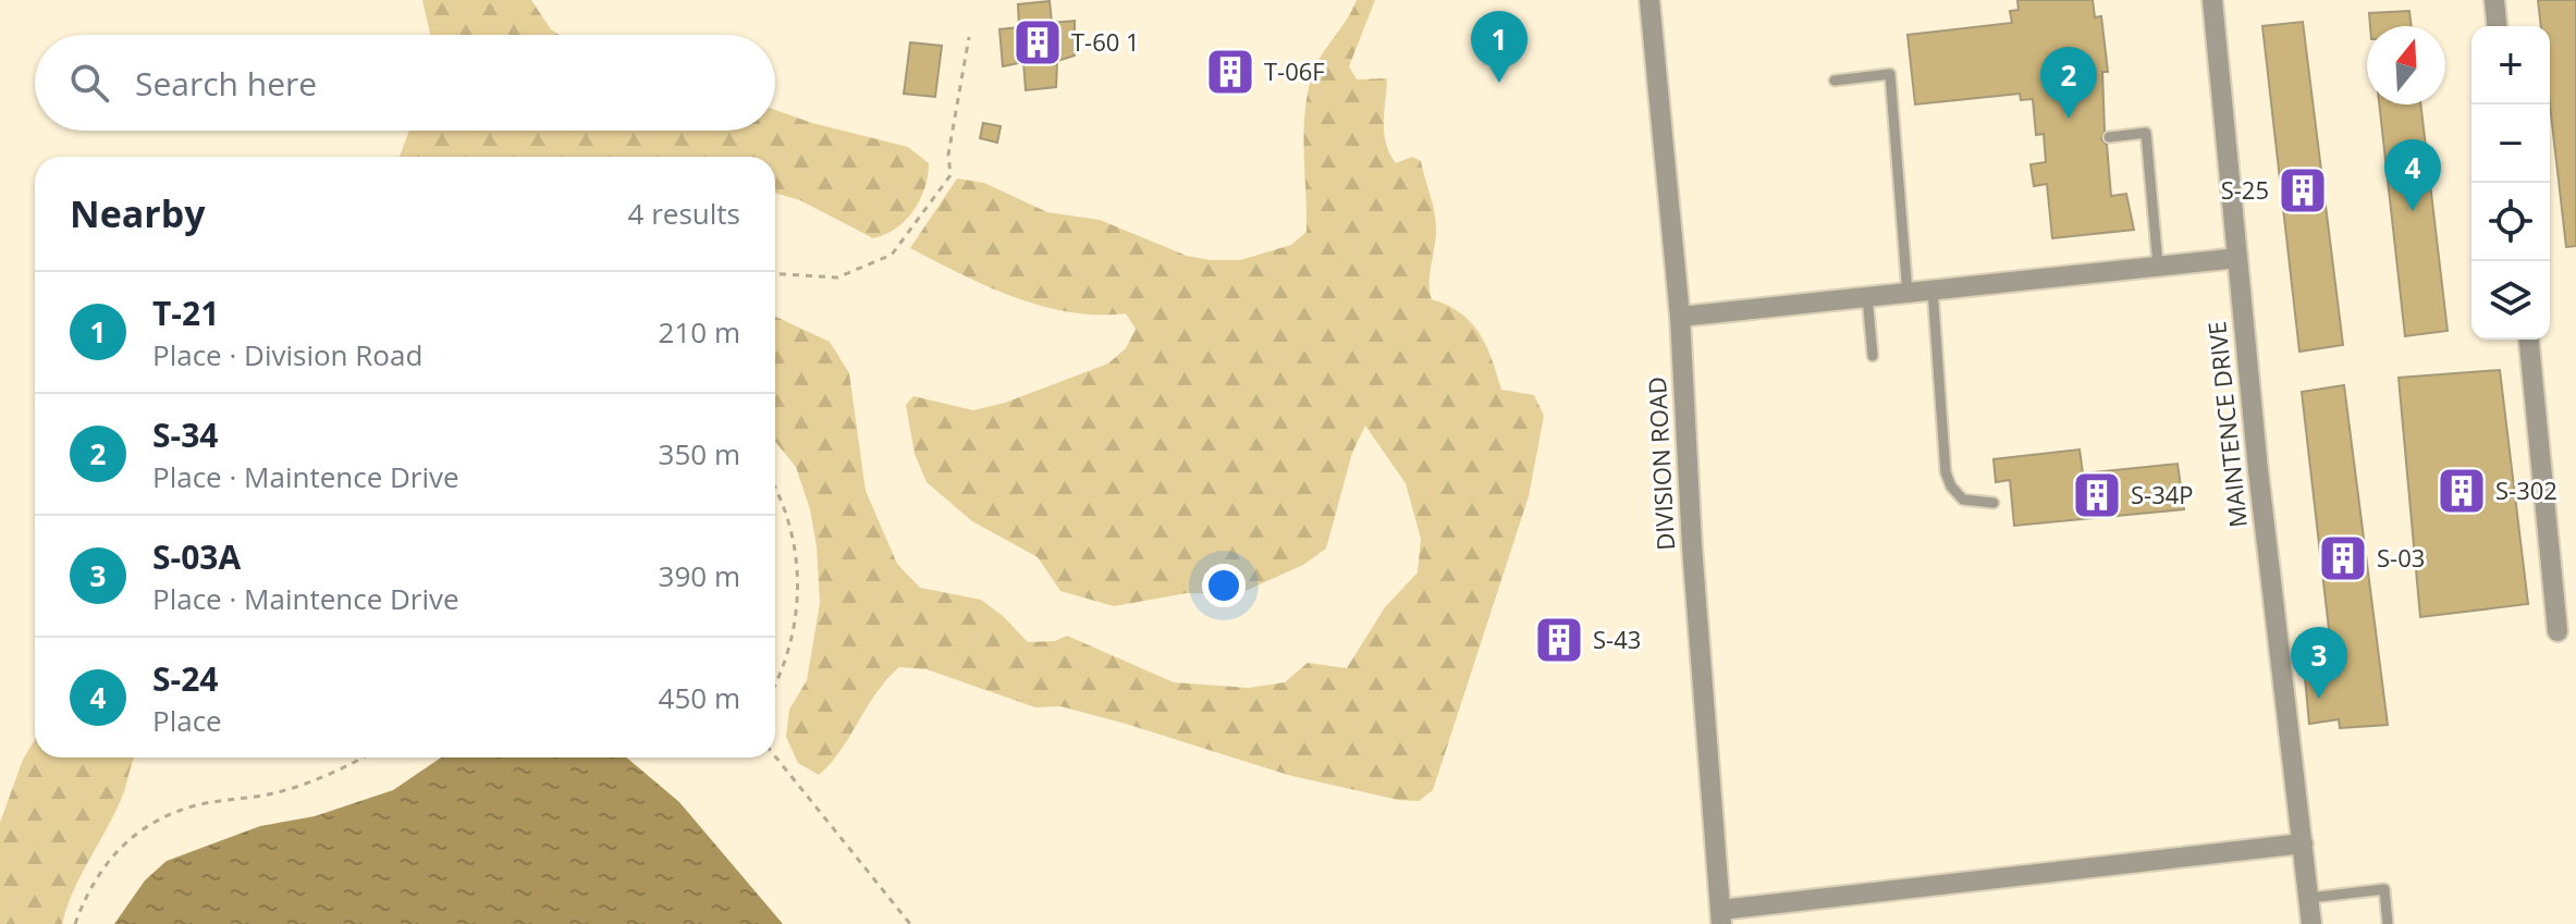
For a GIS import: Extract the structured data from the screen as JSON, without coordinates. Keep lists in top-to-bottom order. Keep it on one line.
{"streets":{"street":["MAINTENCE DRIVE","DIVISION ROAD"]},"places":{"building":["T-60 1","T-06F","S-25","S-302","S-34P","S-03","S-43"]},"north":"top","page":{"pins":["1","2","4","3"],"map_buttons":["+","−"],"search":"Search here","heading":["Nearby","4 results"],"list":[{"mark":"1","name":"T-21","note":"Place · Division Road","value":"210 m"},{"mark":"2","name":"S-34","note":"Place · Maintence Drive","value":"350 m"},{"mark":"3","name":"S-03A","note":"Place · Maintence Drive","value":"390 m"},{"mark":"4","name":"S-24","note":"Place","value":"450 m"}]}}
